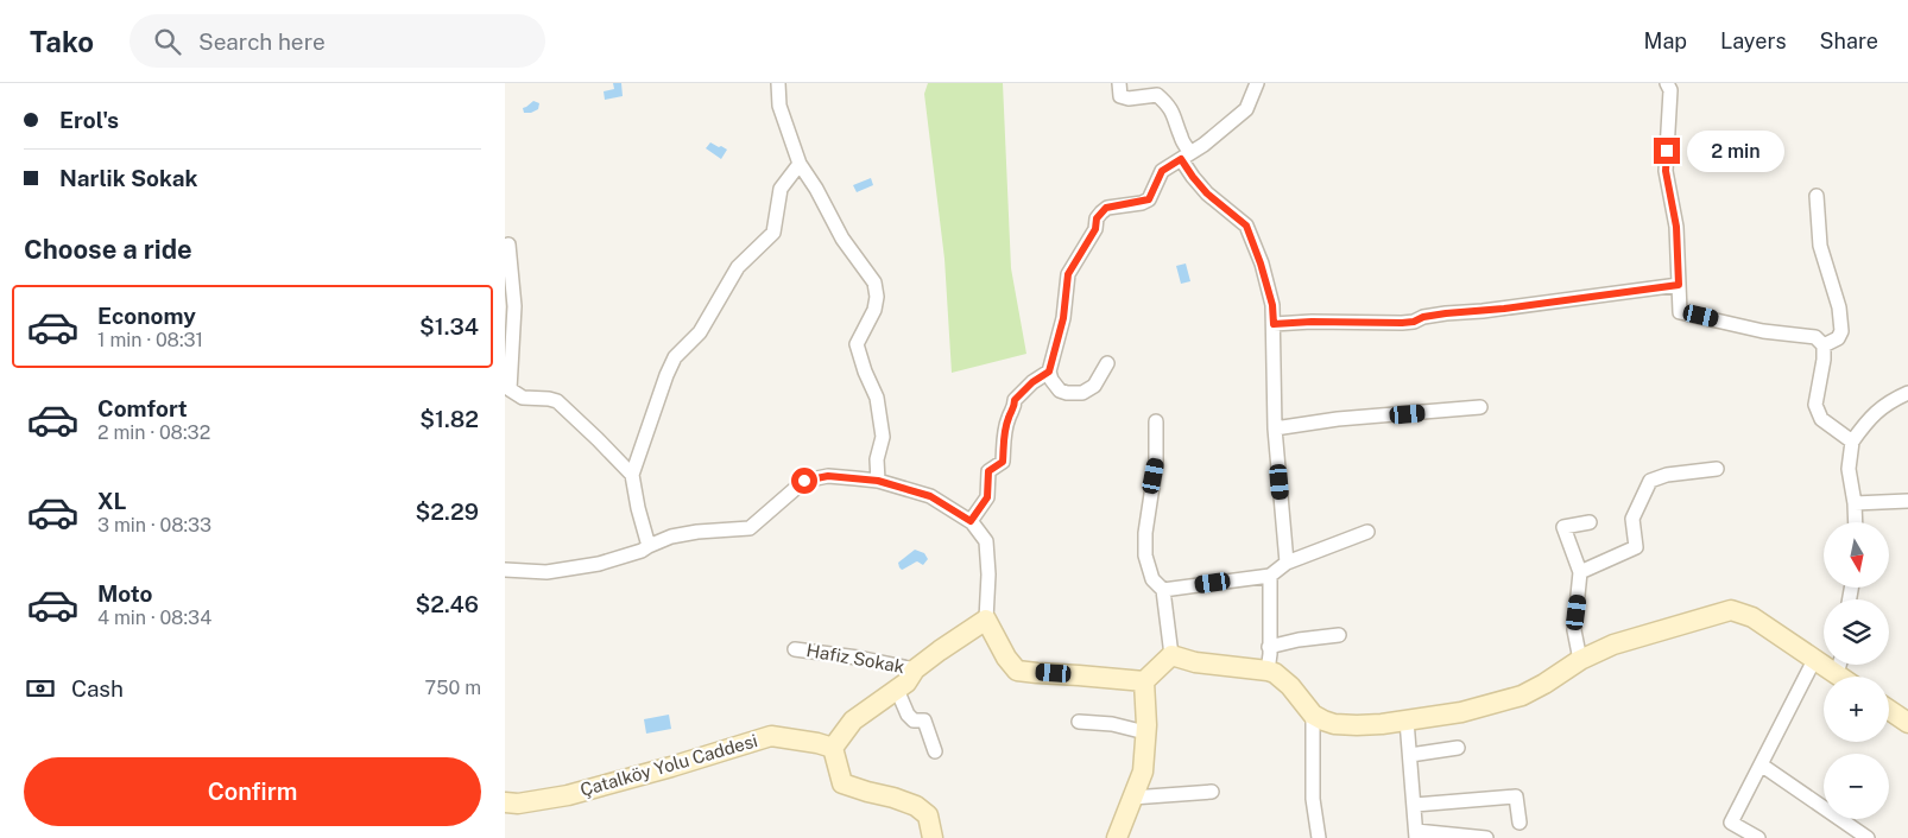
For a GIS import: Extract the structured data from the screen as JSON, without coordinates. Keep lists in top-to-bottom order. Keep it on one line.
{"streets":{"street":["Hafiz Sokak","Çatalköy Yolu Caddesi"]},"north":"bottom","page":{"header":"Tako","search":"Search here","nav":["Map","Layers","Share"],"banner":["Erol's","Narlik Sokak"],"bubble":"2 min","heading":"Choose a ride","list":[{"name":"Economy","note":"1 min · 08:31","value":"$1.34"},{"name":"Comfort","note":"2 min · 08:32","value":"$1.82"},{"name":"XL","note":"3 min · 08:33","value":"$2.29"},{"name":"Moto","note":"4 min · 08:34","value":"$2.46"}],"map_buttons":["+","−"],"pay":["Cash","750 m"],"buttons":"Confirm"}}
